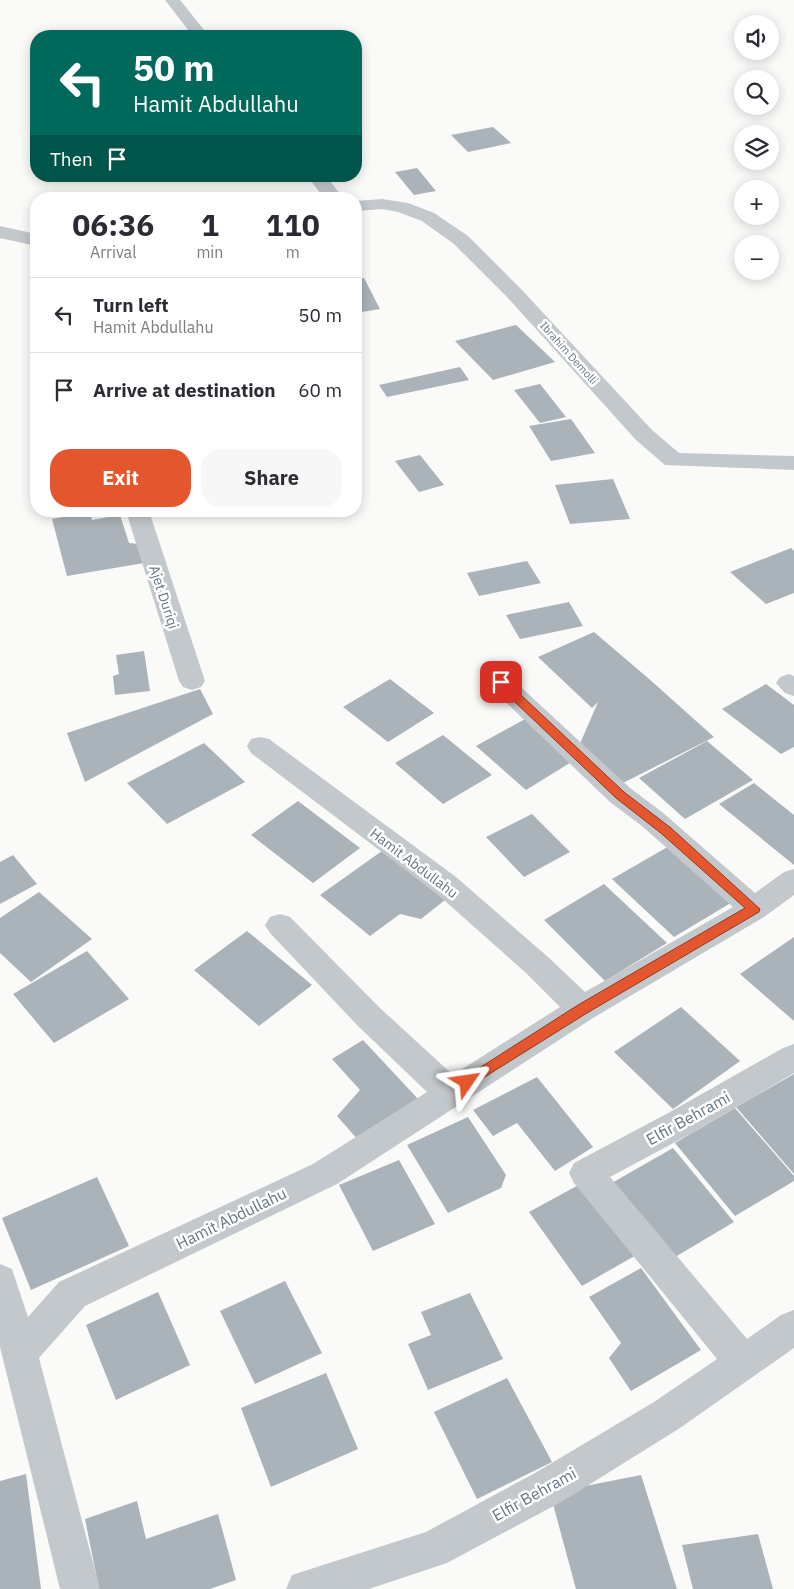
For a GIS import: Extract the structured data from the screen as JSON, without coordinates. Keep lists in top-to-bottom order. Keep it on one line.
{"streets":{"street":["Ibrahim Demolli","Ajet Duriqi","Hamit Abdullahu","Elfir Behrami"]},"page":{"map_buttons":["+","−"],"turn":["50 m","Hamit Abdullahu"],"then":"Then","eta":["06:36","Arrival","1","min","110","m"],"list":[{"name":"Turn left","note":"Hamit Abdullahu","value":"50 m"},{"name":"Arrive at destination","value":"60 m"}],"buttons":["Exit","Share"]}}
